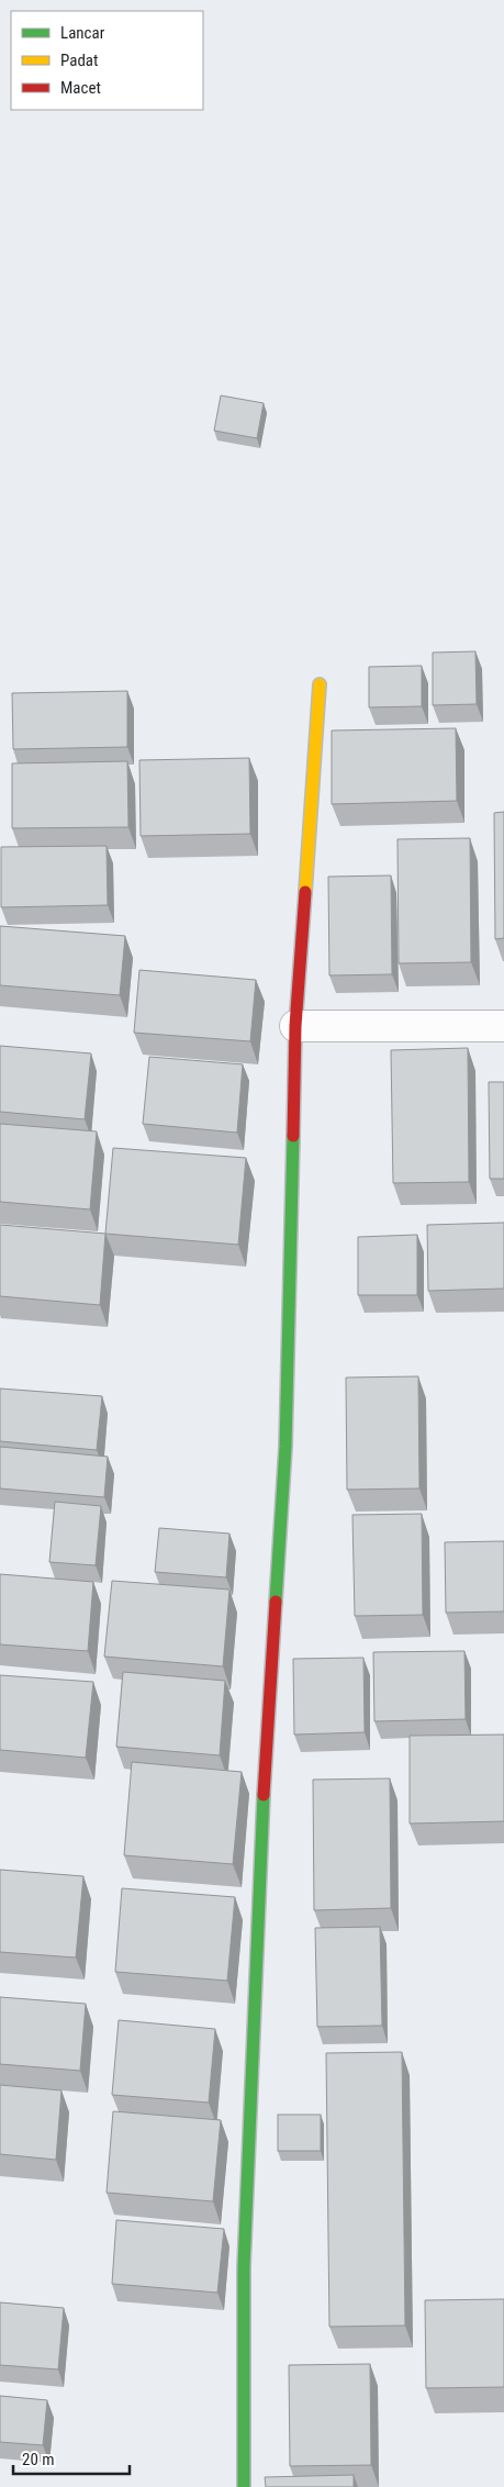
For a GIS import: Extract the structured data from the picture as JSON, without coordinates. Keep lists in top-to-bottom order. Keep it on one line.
{"legend":["Lancar","Padat","Macet"],"scale_bar":"20 m"}
